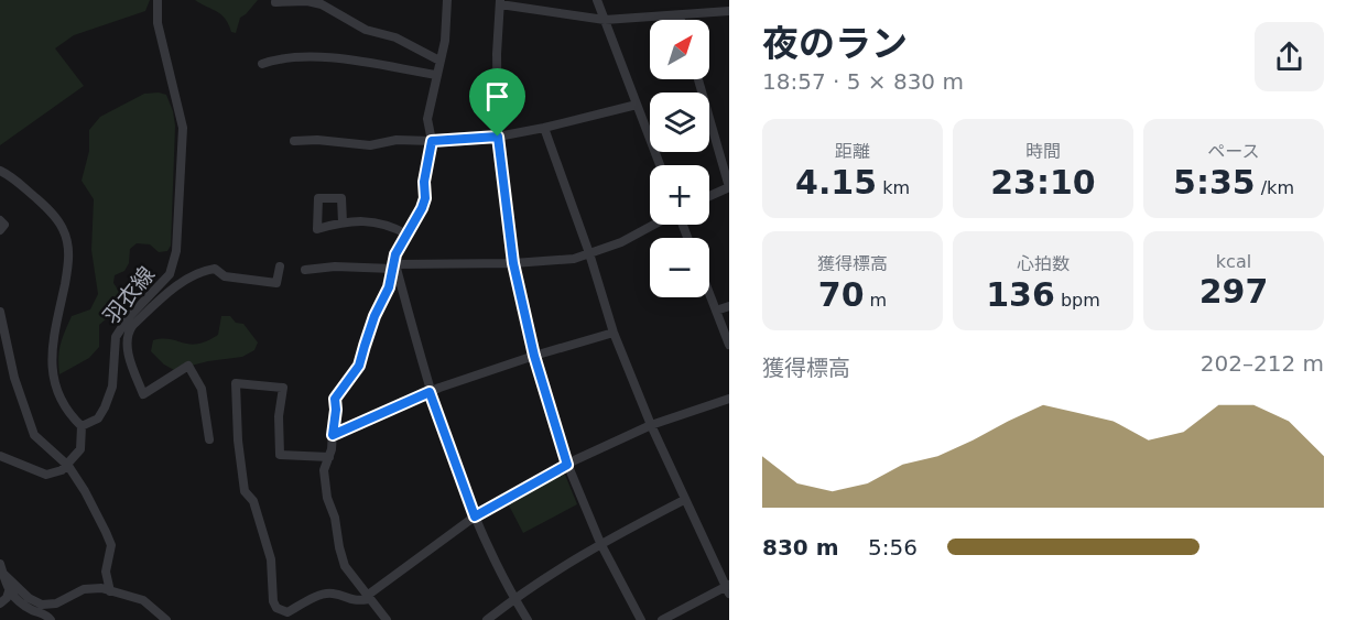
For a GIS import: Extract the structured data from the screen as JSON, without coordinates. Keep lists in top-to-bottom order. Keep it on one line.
{"streets":{"street":["羽衣線"]},"north":"top right","page":{"heading":["夜のラン","18:57 · 5 × 830 m"],"map_buttons":["+","−"],"stats":[["距離","4.15 km"],["時間","23:10"],["ペース","5:35 /km"],["獲得標高","70 m"],["心拍数","136 bpm"],["kcal","297"]],"chart":["獲得標高","202–212 m"],"list":[{"name":"830 m","note":"5:56"}]}}
